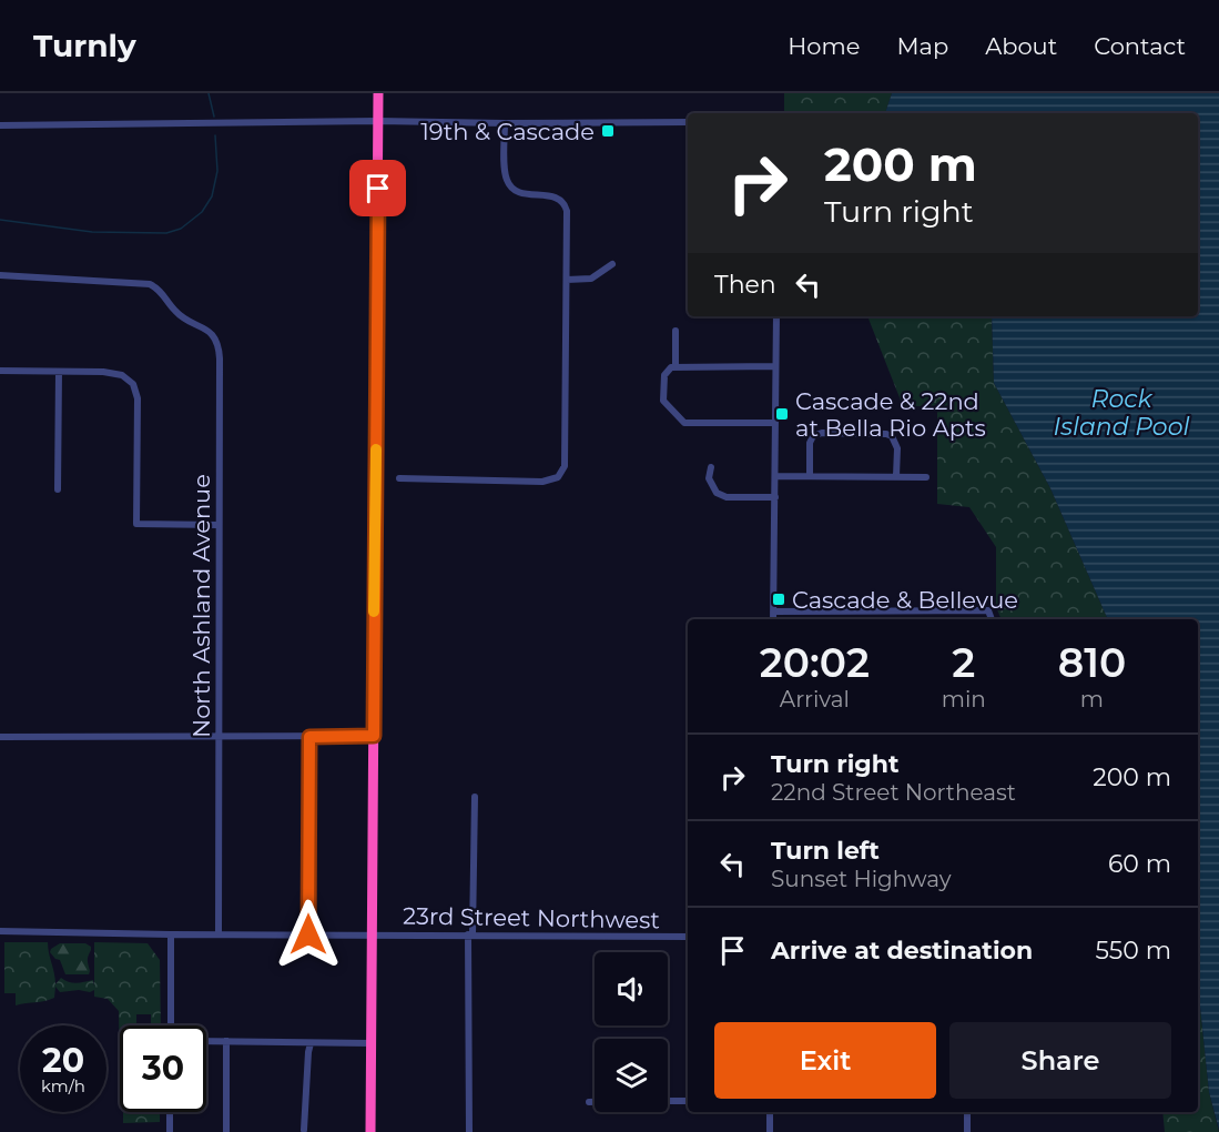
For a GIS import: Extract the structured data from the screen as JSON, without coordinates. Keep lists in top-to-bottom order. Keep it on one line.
{"streets":{"street":["North Ashland Avenue","23rd Street Northwest"]},"crossings":[["North Ashland Avenue","23rd Street Northwest"]],"water":["Rock Island Pool"],"places":{"transit":["19th & Cascade","Cascade & 22nd at Bella Rio Apts","Cascade & Bellevue"]},"page":{"header":"Turnly","nav":["Home","Map","About","Contact"],"turn":["200 m","Turn right"],"then":"Then","eta":["20:02","Arrival","2","min","810","m"],"list":[{"name":"Turn right","note":"22nd Street Northeast","value":"200 m"},{"name":"Turn left","note":"Sunset Highway","value":"60 m"},{"name":"Arrive at destination","value":"550 m"}],"buttons":["Exit","Share"],"speed":"20 km/h","limit":"30"}}
